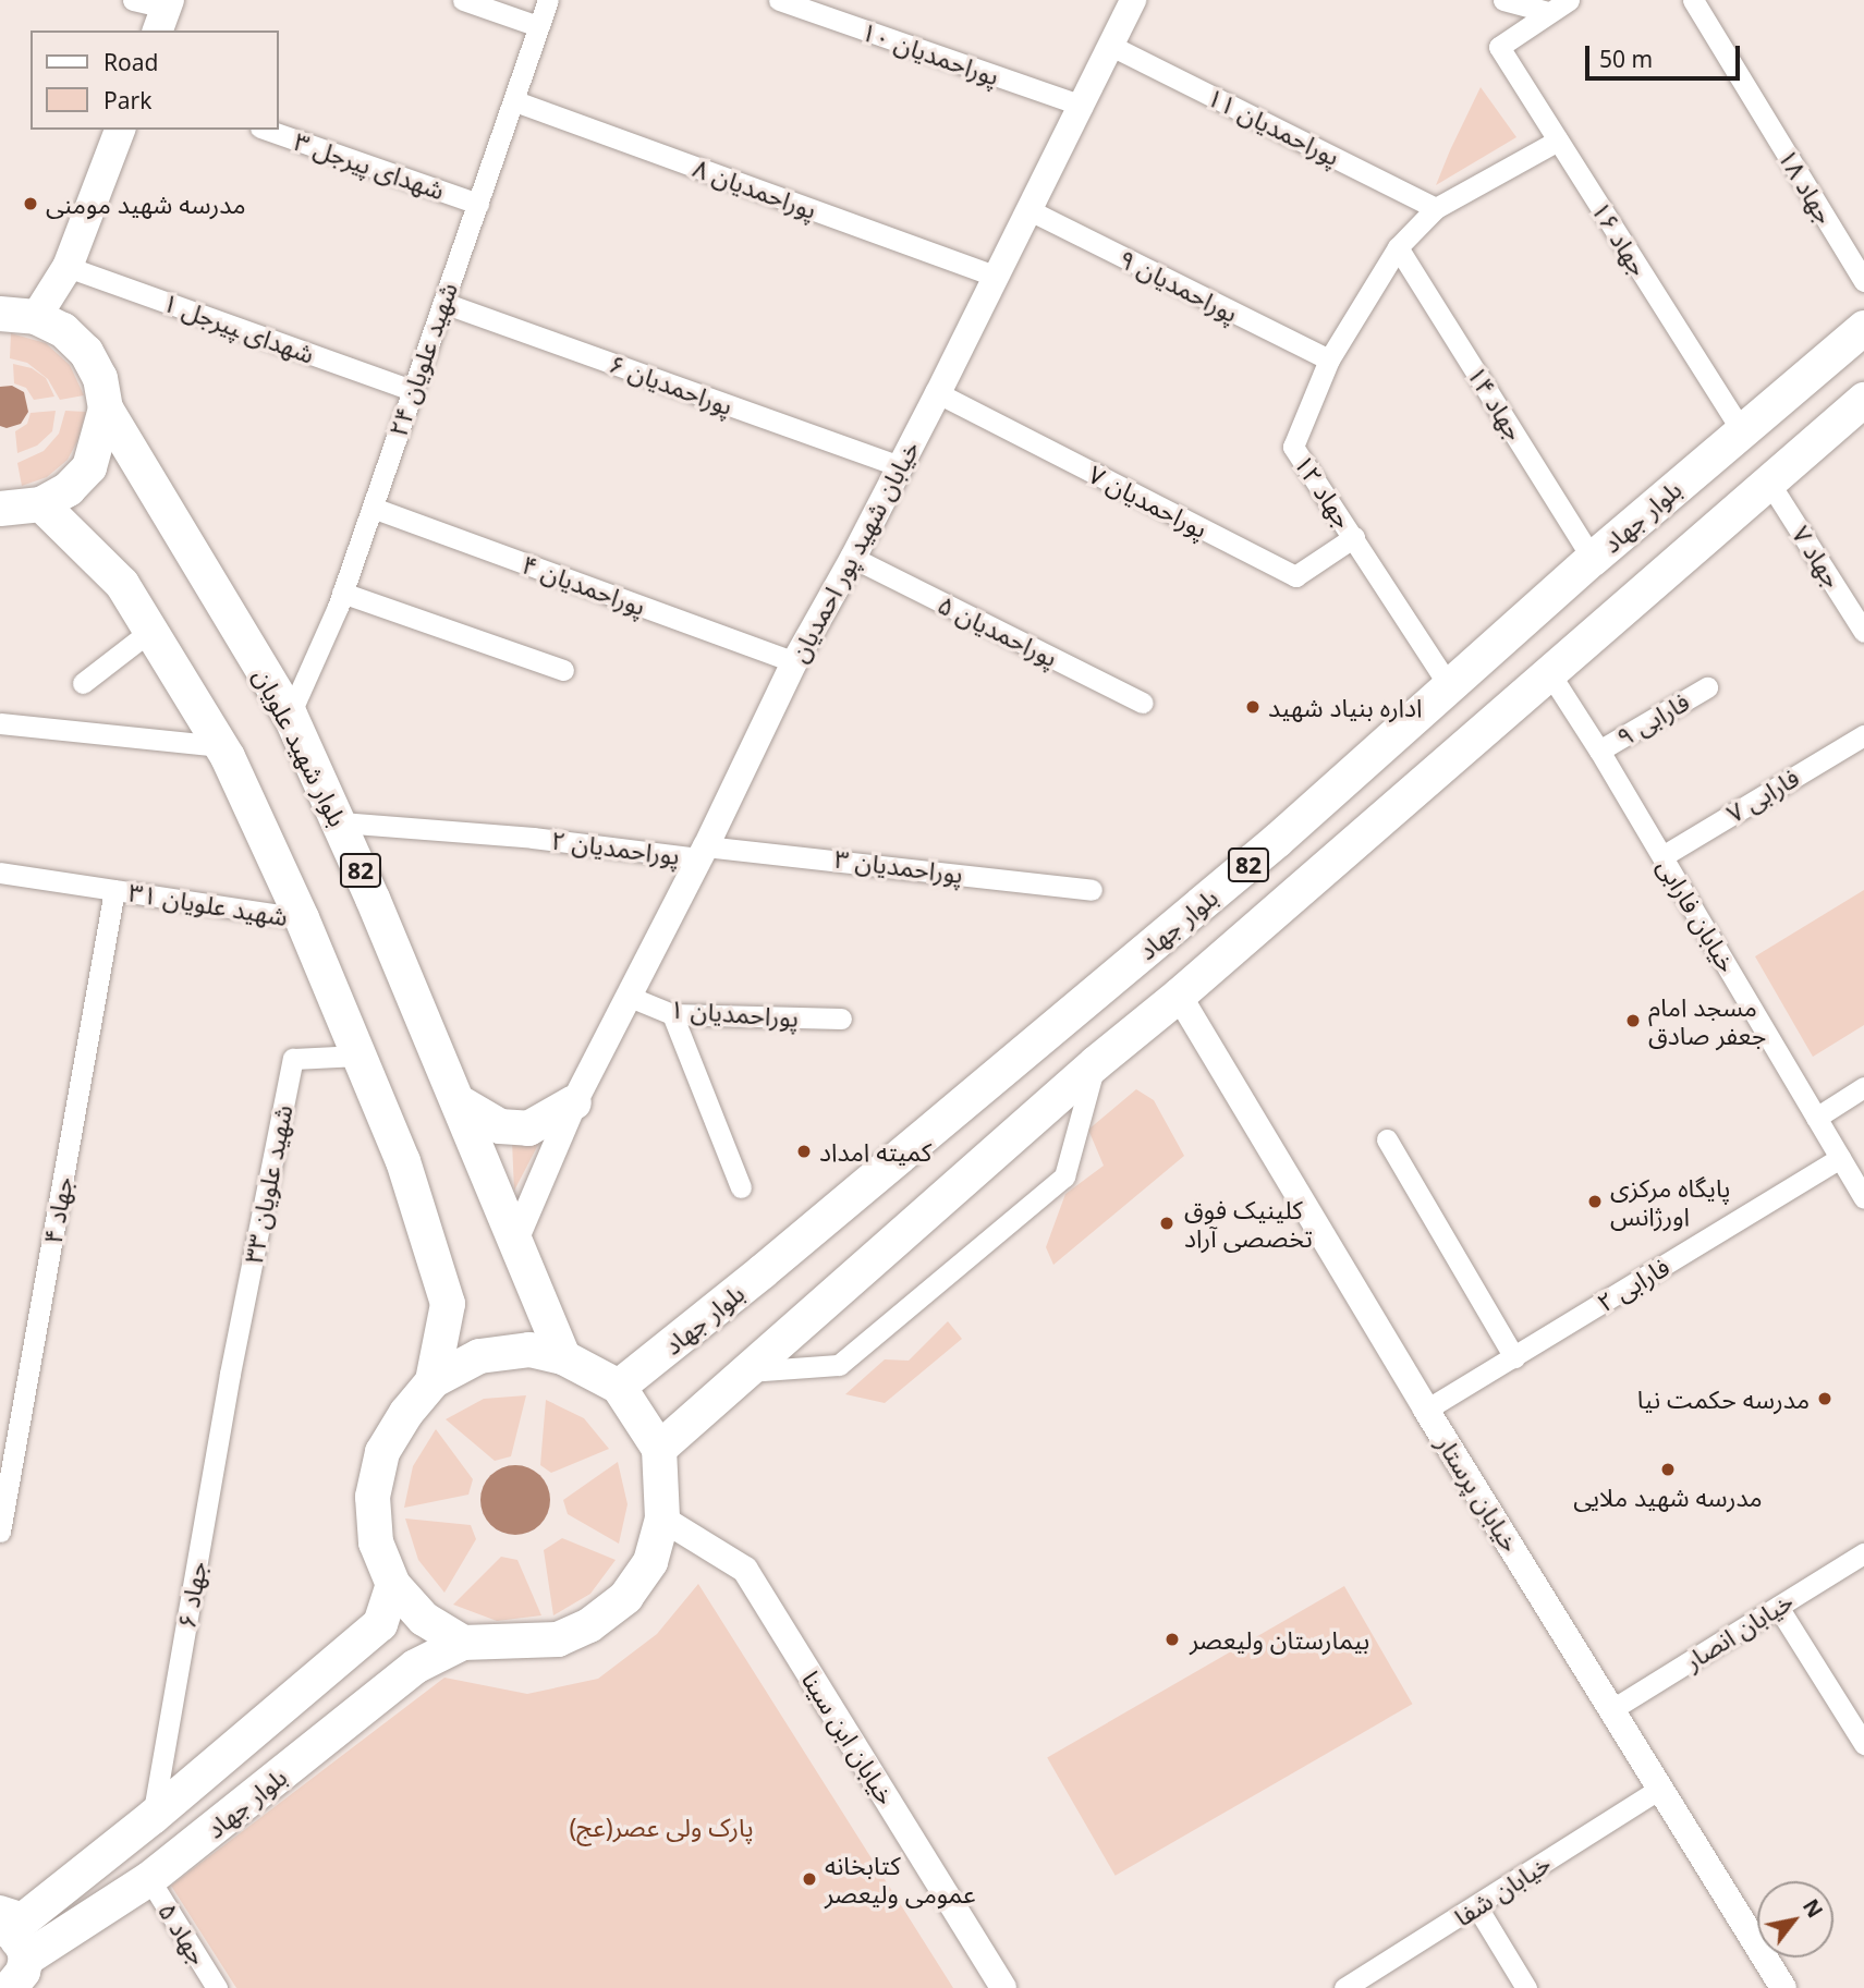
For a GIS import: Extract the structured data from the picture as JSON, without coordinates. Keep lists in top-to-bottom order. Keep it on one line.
{"streets":{"main road":["بلوار جهاد","بلوار شهید علویان","82"],"street":["پوراحمدیان ۱۰","پوراحمدیان ۱۱","شهدای پیرجل ۳","جهاد ۱۸","پوراحمدیان ۸","جهاد ۱۶","پوراحمدیان ۹","شهدای ‍‍‍‍‍‍پیرجل ۱","شهید علویان ۲۴","پوراحمدیان ۶","جهاد ۱۴","جهاد ۱۲","پوراحمدیان ۷","خیابان شهید پور احمدیان","جهاد ۷","پوراحمدیان ۴","پوراحمدیان ۵","فارابی ۹","فارابی ۷","پوراحمدیان ۲","پوراحمدیان ۳","شهید علویان ۳۱","خیابان فارابی","پوراحمدیان ۱","شهید علویان ۳۳","جهاد ۴","فارابی ۲","خیابان پرستار","جهاد ۶","خیابان انصار","خیابان ابن سینا","خیابان شفا","جهاد ۵"]},"crossings":[["پوراحمدیان ۱۰","خیابان شهید پور احمدیان"],["پوراحمدیان ۱۱","جهاد ۱۲"],["پوراحمدیان ۱۱","خیابان شهید پور احمدیان"],["شهدای پیرجل ۳","شهید علویان ۲۴"],["پوراحمدیان ۸","شهید علویان ۲۴"],["پوراحمدیان ۸","خیابان شهید پور احمدیان"],["جهاد ۱۶","جهاد ۱۲"],["جهاد ۱۶","بلوار جهاد"],["پوراحمدیان ۹","جهاد ۱۲"],["پوراحمدیان ۹","خیابان شهید پور احمدیان"],["شهدای ‍‍‍‍‍‍پیرجل ۱","شهید علویان ۲۴"],["شهید علویان ۲۴","پوراحمدیان ۶"],["شهید علویان ۲۴","پوراحمدیان ۴"],["شهید علویان ۲۴","بلوار شهید علویان"],["پوراحمدیان ۶","خیابان شهید پور احمدیان"],["جهاد ۱۴","جهاد ۱۲"],["جهاد ۱۴","بلوار جهاد"],["جهاد ۱۲","پوراحمدیان ۷"],["جهاد ۱۲","بلوار جهاد"],["پوراحمدیان ۷","خیابان شهید پور احمدیان"],["بلوار جهاد","جهاد ۶"],["بلوار جهاد","جهاد ۵"],["خیابان شهید پور احمدیان","پوراحمدیان ۴"],["خیابان شهید پور احمدیان","پوراحمدیان ۵"],["خیابان شهید پور احمدیان","بلوار شهید علویان"],["خیابان شهید پور احمدیان","پوراحمدیان ۲"],["خیابان شهید پور احمدیان","پوراحمدیان ۳"],["خیابان شهید پور احمدیان","پوراحمدیان ۱"],["جهاد ۷","82"],["فارابی ۹","خیابان فارابی"],["بلوار شهید علویان","پوراحمدیان ۲"],["بلوار شهید علویان","82"],["فارابی ۷","خیابان فارابی"],["پوراحمدیان ۲","پوراحمدیان ۳"],["82","خیابان فارابی"],["82","خیابان پرستار"],["شهید علویان ۳۱","جهاد ۴"],["خیابان فارابی","فارابی ۲"],["شهید علویان ۳۳","جهاد ۶"],["فارابی ۲","خیابان پرستار"],["خیابان پرستار","خیابان انصار"],["خیابان پرستار","خیابان شفا"]],"parks":["پارک ولی عصر(عج)"],"places":["مدرسه شهید مومنی","اداره بنیاد شهید","مسجد امام جعفر صادق","کمیته امداد","پایگاه مرکزی اورژانس","کلینیک فوق تخصصی آراد","مدرسه حکمت نیا","مدرسه شهید ملایی","بیمارستان ولیعصر","کتابخانه عمومی ولیعصر"],"legend":["Road","Park"],"scale_bar":"50 m","north":"top right"}
